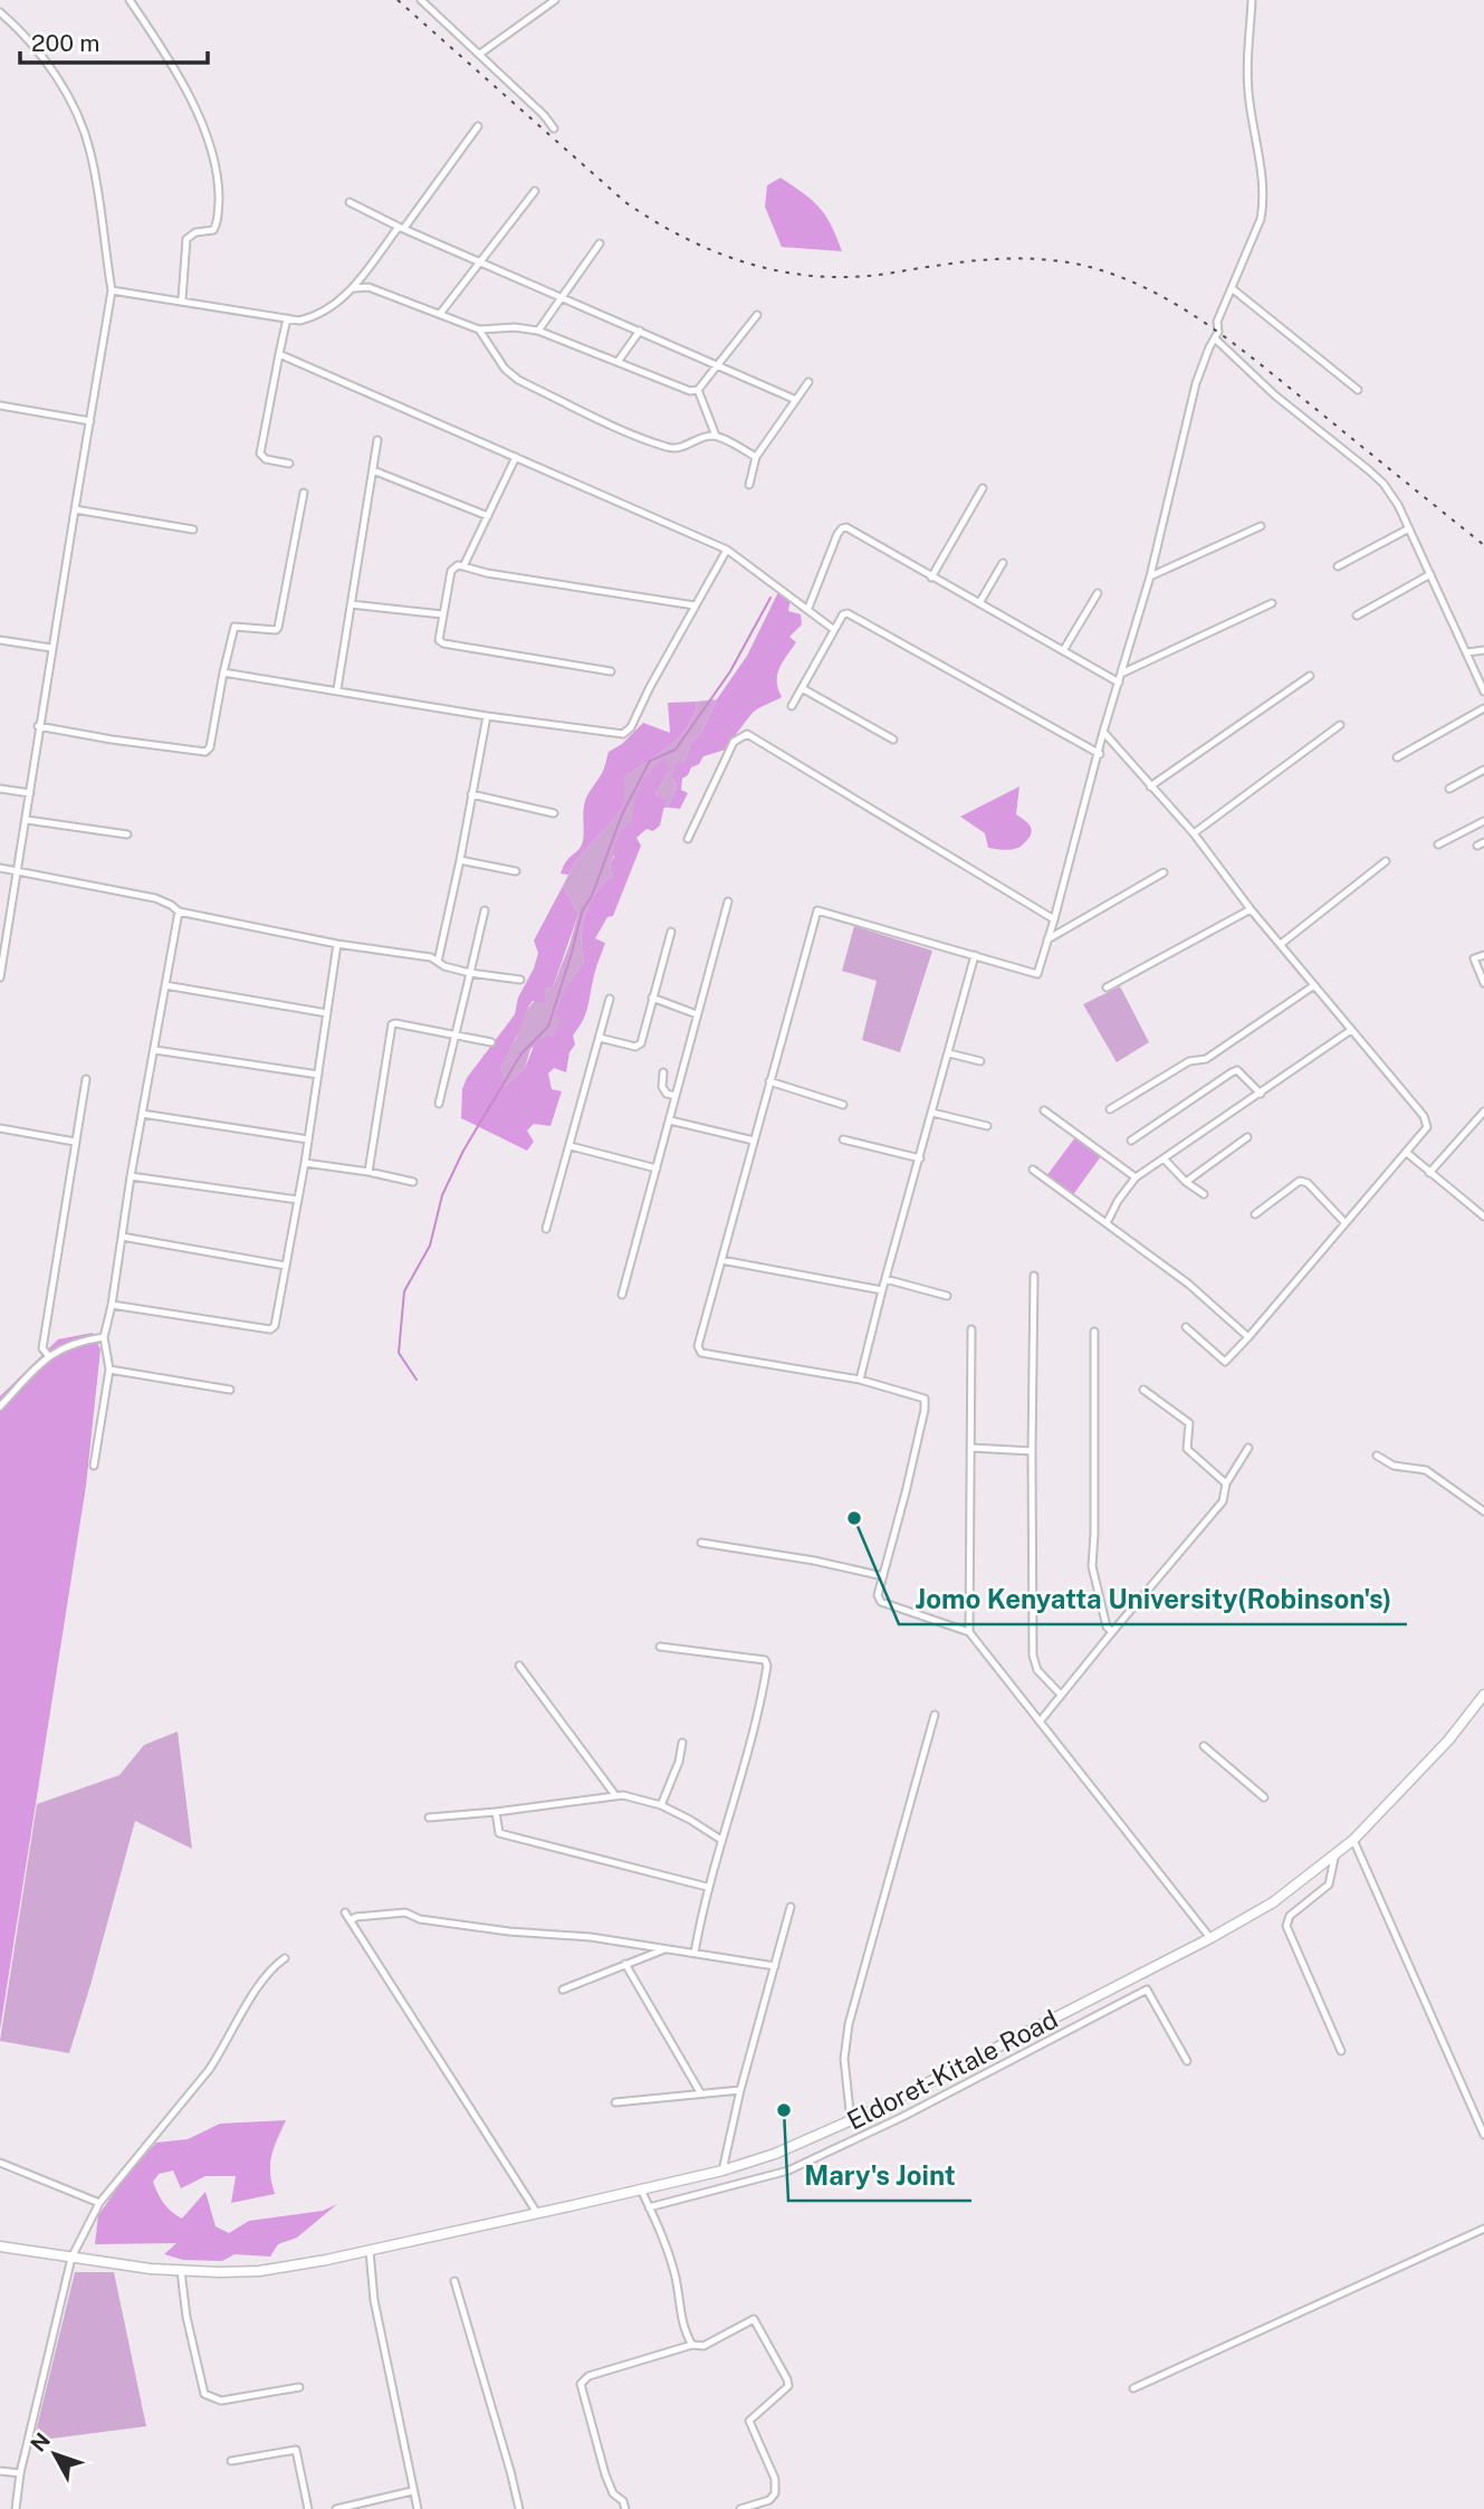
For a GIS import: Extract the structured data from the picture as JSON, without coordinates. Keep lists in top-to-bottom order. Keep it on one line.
{"streets":{"highway":["Eldoret-Kitale Road"]},"places":["Jomo Kenyatta University(Robinson's)","Mary's Joint"],"scale_bar":"200 m","north":"top left"}
